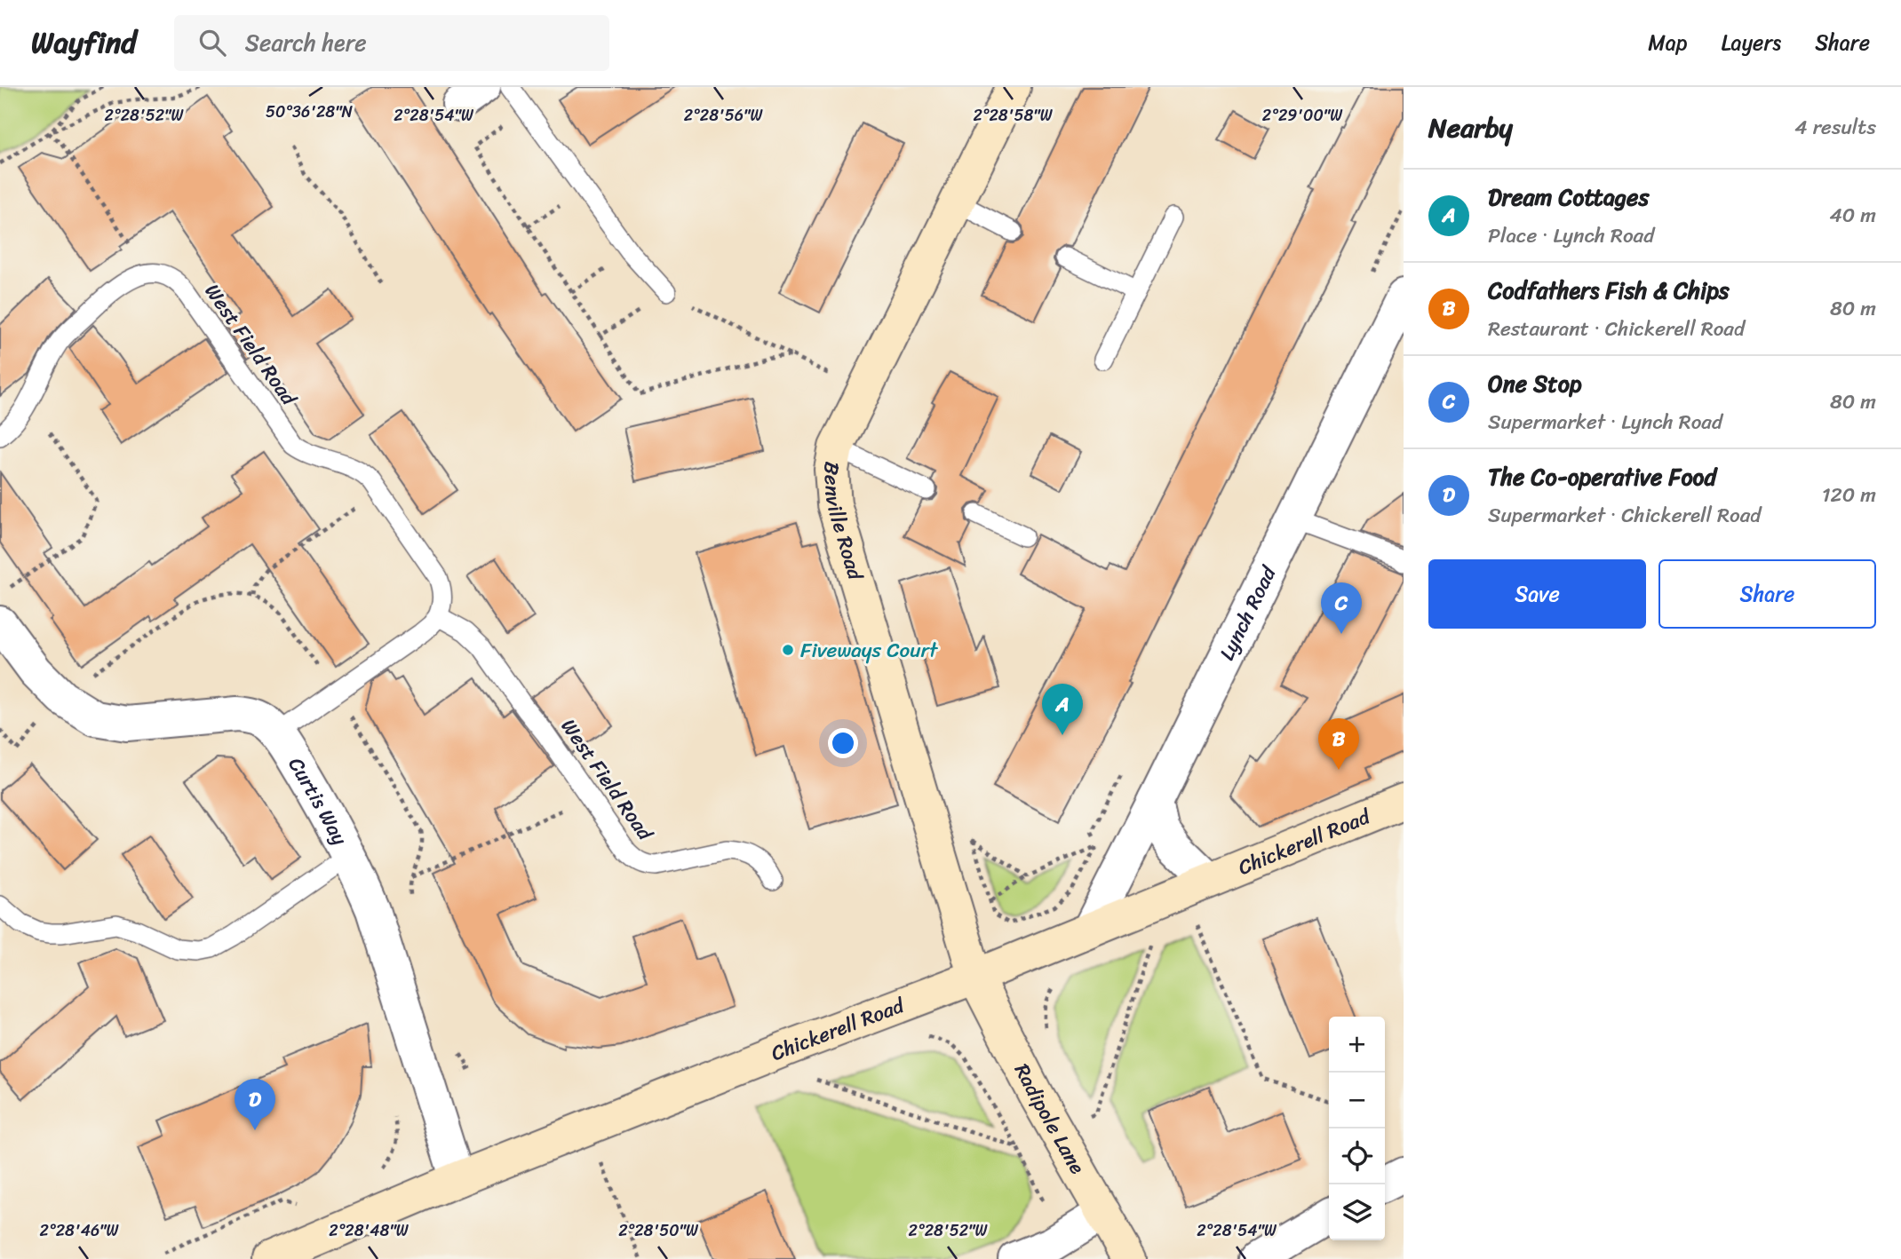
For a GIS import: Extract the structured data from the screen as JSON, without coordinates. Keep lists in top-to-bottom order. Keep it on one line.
{"streets":{"main road":["Benville Road","Chickerell Road","Radipole Lane"],"street":["Lynch Road","Curtis Way"],"lane":["West Field Road"]},"crossings":[["Benville Road","Chickerell Road"],["Benville Road","Radipole Lane"],["Lynch Road","Chickerell Road"],["Curtis Way","Chickerell Road"],["Chickerell Road","Radipole Lane"]],"places":["Fiveways Court"],"page":{"header":"Wayfind","search":"Search here","nav":["Map","Layers","Share"],"heading":["Nearby","4 results"],"list":[{"mark":"A","name":"Dream Cottages","note":"Place · Lynch Road","value":"40 m"},{"mark":"B","name":"Codfathers Fish & Chips","note":"Restaurant · Chickerell Road","value":"80 m"},{"mark":"C","name":"One Stop","note":"Supermarket · Lynch Road","value":"80 m"},{"mark":"D","name":"The Co-operative Food","note":"Supermarket · Chickerell Road","value":"120 m"}],"buttons":["Save","Share"],"pins":["C","A","B","D"],"map_buttons":["+","−"]},"coordinates":["50°36'28\"N","2°28'52\"W","2°28'56\"W","2°28'58\"W","2°29'00\"W","2°28'54\"W","2°28'46\"W","2°28'48\"W","2°28'50\"W"]}
